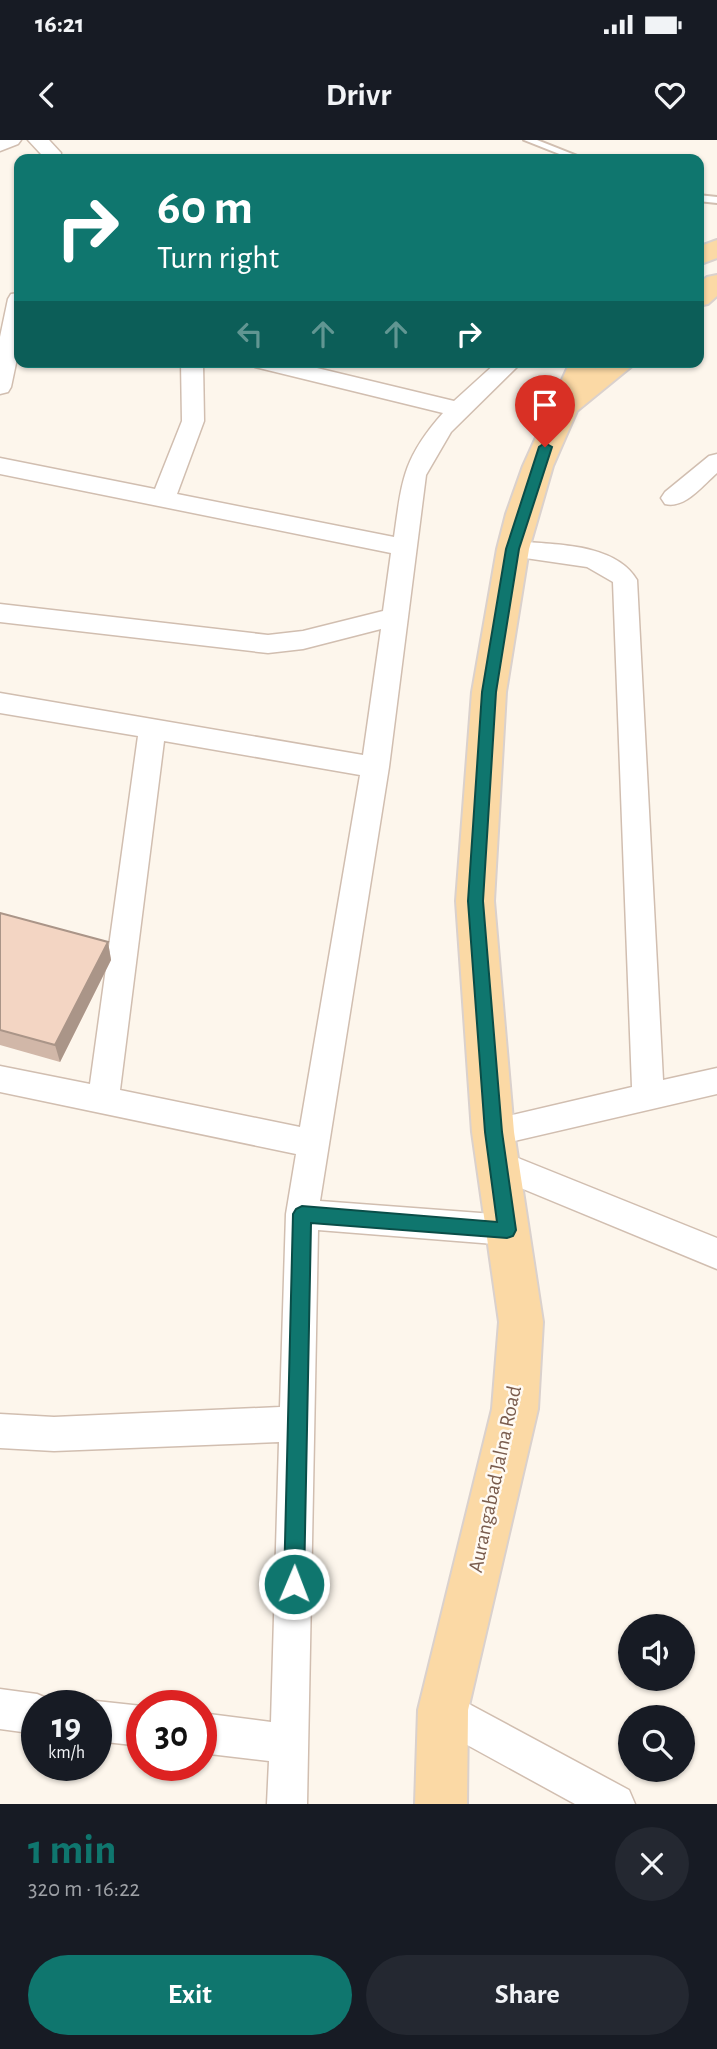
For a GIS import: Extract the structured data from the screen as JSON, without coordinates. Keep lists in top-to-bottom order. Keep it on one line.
{"streets":{"main road":["Aurangabad Jalna Road"]},"page":{"status":"16:21","header":"Drivr","turn":["60 m","Turn right"],"speed":"19 km/h","limit":"30","heading":["1 min","320 m · 16:22"],"buttons":["Exit","Share"]}}
